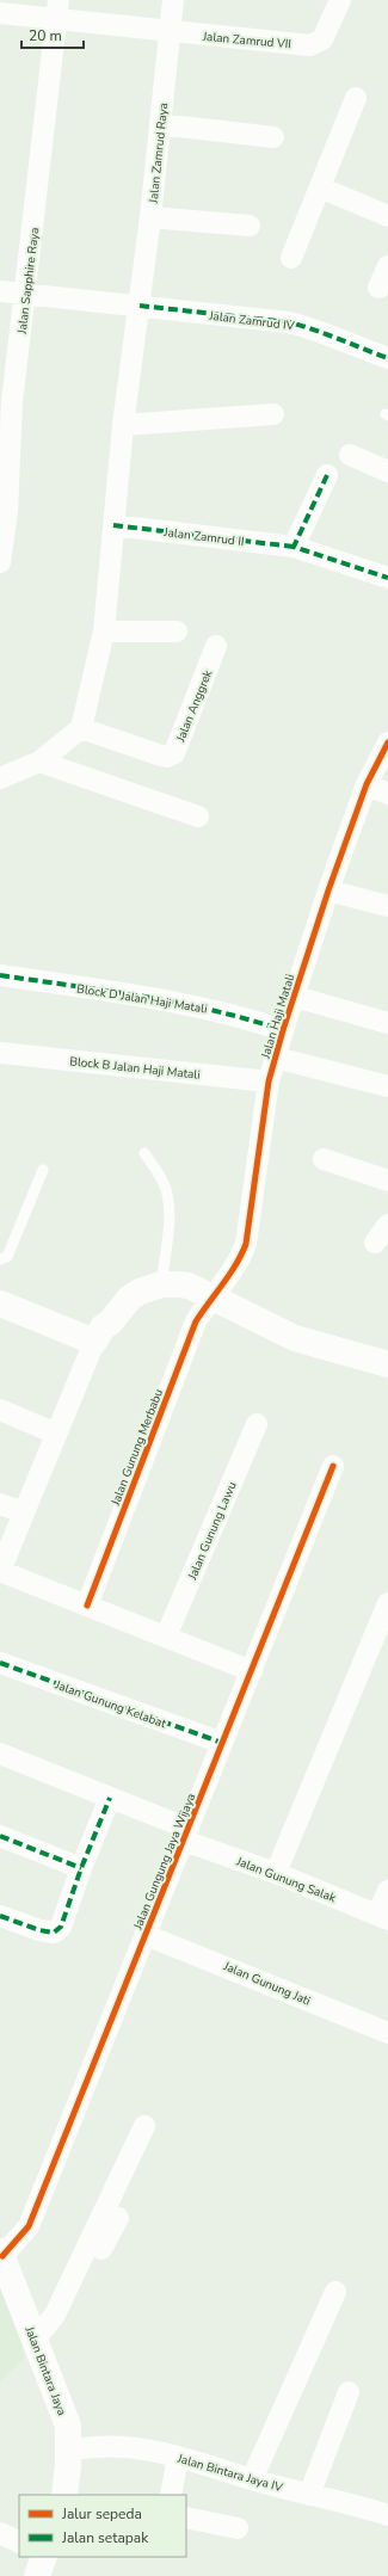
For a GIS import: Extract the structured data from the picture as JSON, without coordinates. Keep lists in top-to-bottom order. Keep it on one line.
{"streets":{"street":["Jalan Zamrud VII","Jalan Zamrud Raya","Jalan Sapphire Raya","Jalan Zamrud IV","Jalan Zamrud II","Jalan Anggrek","Block D Jalan Haji Matali","Jalan Haji Matali","Block B Jalan Haji Matali","Jalan Gunung Merbabu","Jalan Gunung Lawu","Jalan Gunung Kelabat","Jalan Gungung Jaya Wijaya","Jalan Gunung Salak","Jalan Gunung Jati","Jalan Bintara Jaya","Jalan Bintara Jaya IV"]},"crossings":[["Jalan Zamrud VII","Jalan Zamrud Raya"],["Jalan Zamrud VII","Jalan Sapphire Raya"],["Jalan Zamrud Raya","Jalan Zamrud IV"],["Jalan Zamrud Raya","Jalan Zamrud II"],["Jalan Zamrud Raya","Jalan Anggrek"],["Jalan Sapphire Raya","Jalan Zamrud IV"],["Block D Jalan Haji Matali","Jalan Haji Matali"],["Jalan Haji Matali","Block B Jalan Haji Matali"],["Jalan Haji Matali","Jalan Gunung Merbabu"],["Jalan Gunung Kelabat","Jalan Gungung Jaya Wijaya"],["Jalan Gungung Jaya Wijaya","Jalan Gunung Salak"],["Jalan Gungung Jaya Wijaya","Jalan Gunung Jati"],["Jalan Gungung Jaya Wijaya","Jalan Bintara Jaya"],["Jalan Bintara Jaya","Jalan Bintara Jaya IV"]],"legend":["Jalur sepeda","Jalan setapak"],"scale_bar":"20 m"}
